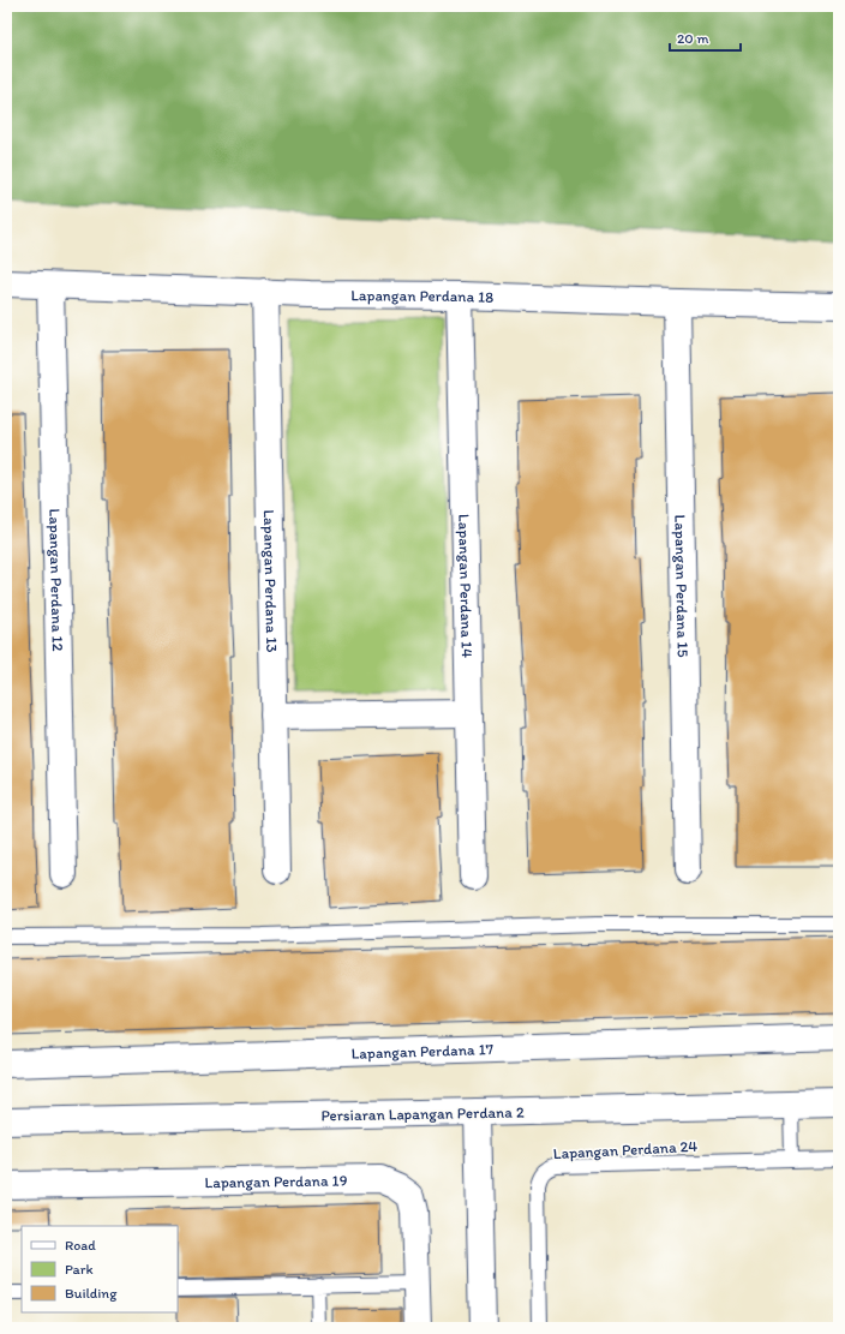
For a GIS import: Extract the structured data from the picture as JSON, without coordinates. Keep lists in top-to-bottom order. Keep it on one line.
{"streets":{"street":["Lapangan Perdana 18","Lapangan Perdana 12","Lapangan Perdana 13","Lapangan Perdana 14","Lapangan Perdana 15","Lapangan Perdana 17","Persiaran Lapangan Perdana 2","Lapangan Perdana 19"],"lane":["Lapangan Perdana 24"]},"crossings":[["Lapangan Perdana 18","Lapangan Perdana 12"],["Lapangan Perdana 18","Lapangan Perdana 13"],["Lapangan Perdana 18","Lapangan Perdana 14"],["Lapangan Perdana 18","Lapangan Perdana 15"]],"legend":["Road","Park","Building"],"scale_bar":"20 m"}
